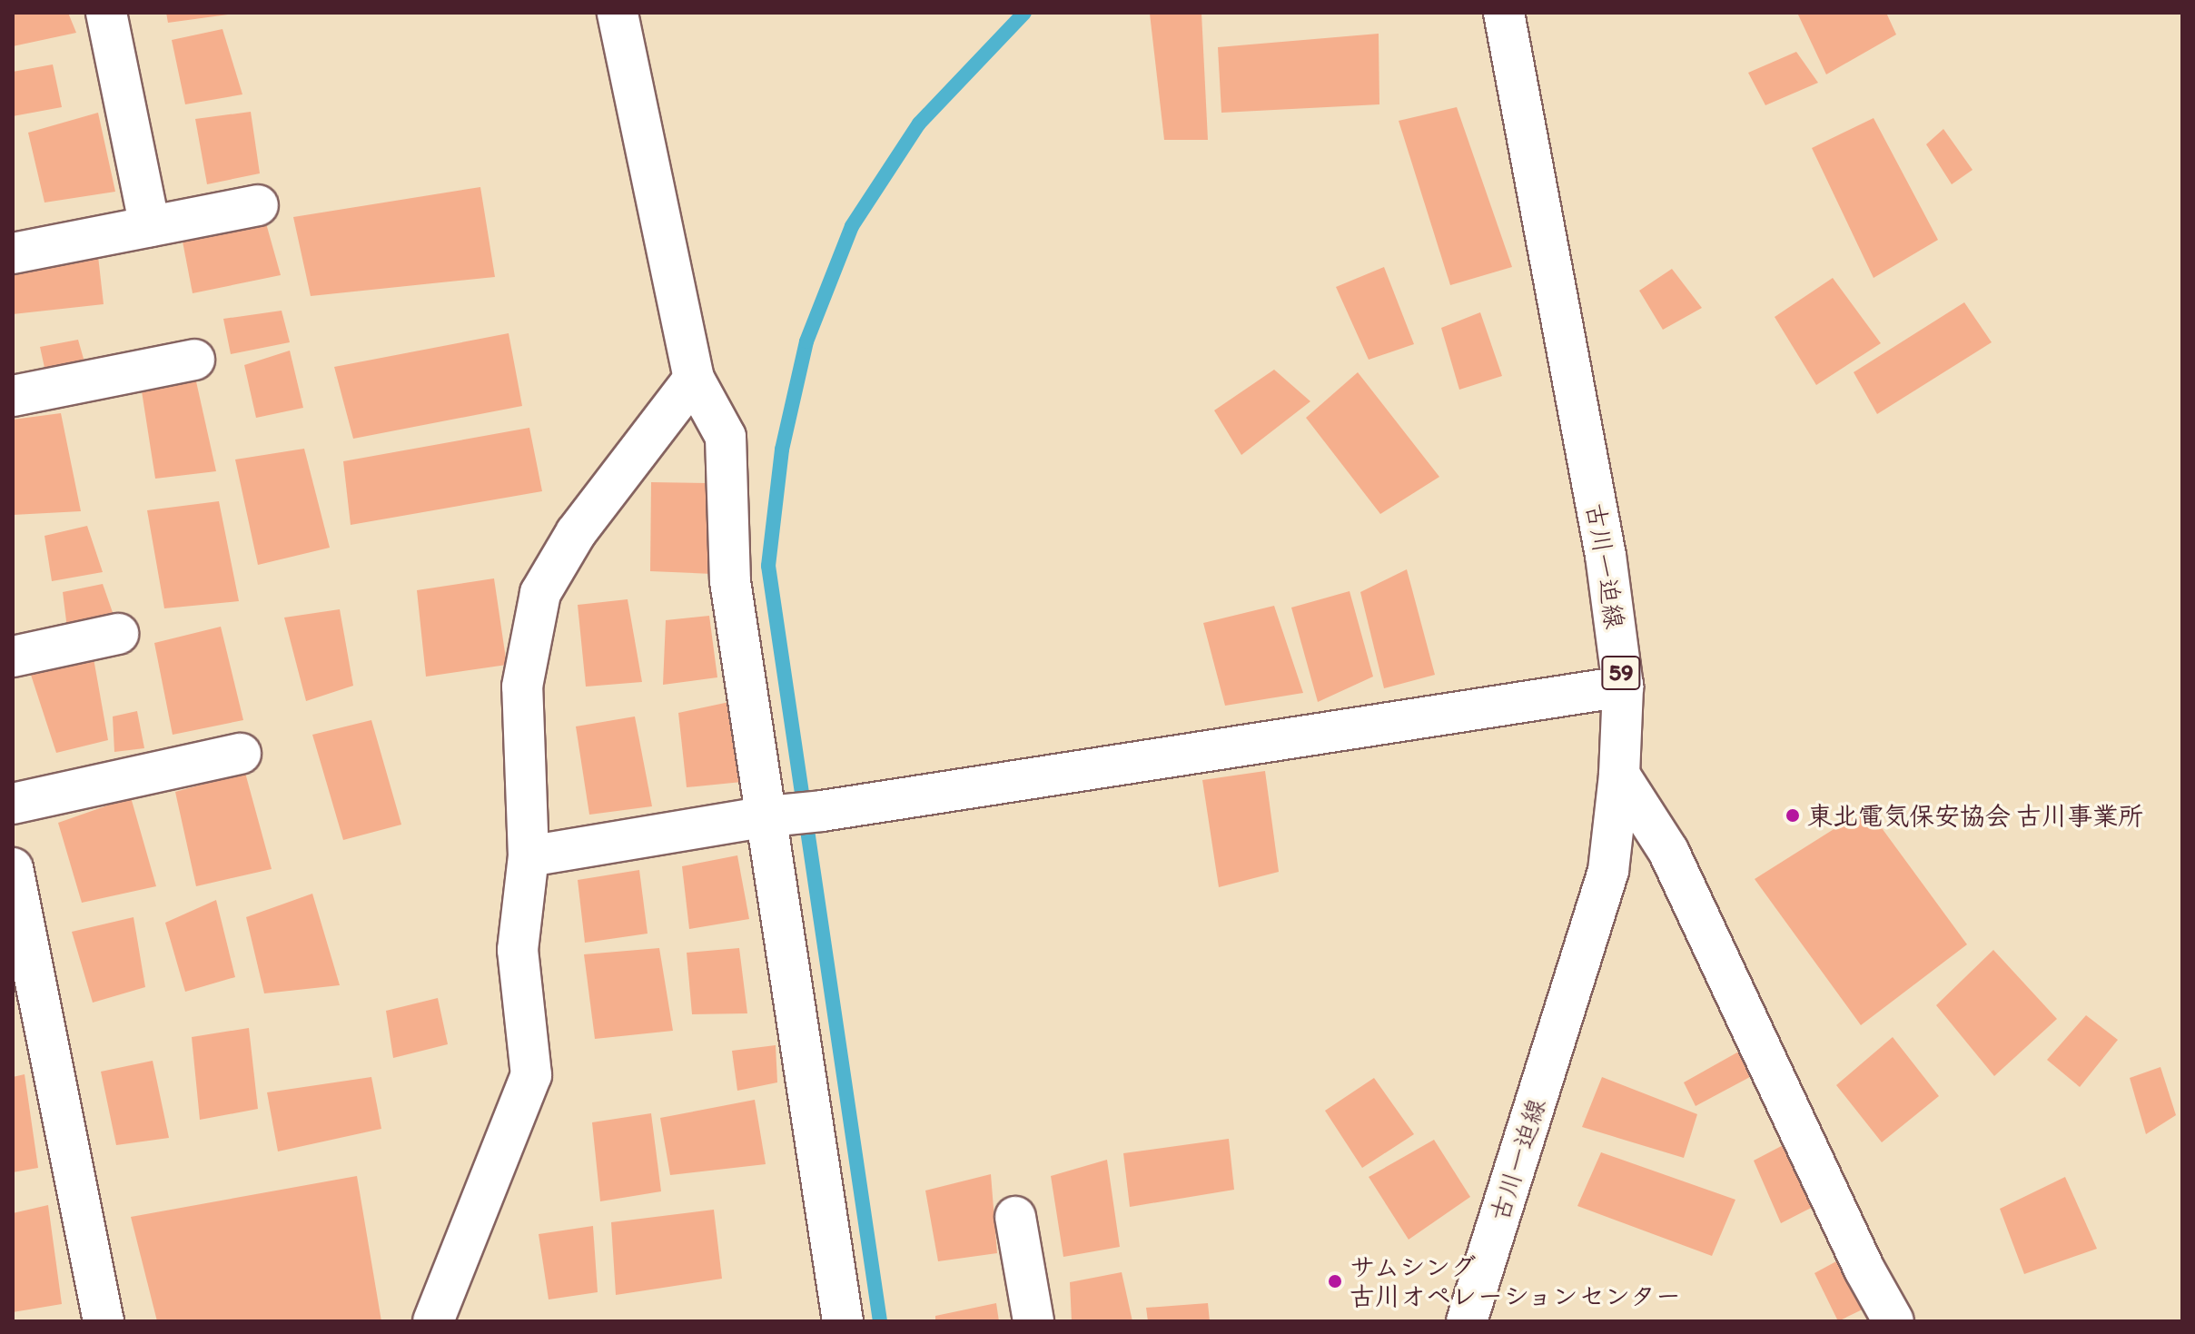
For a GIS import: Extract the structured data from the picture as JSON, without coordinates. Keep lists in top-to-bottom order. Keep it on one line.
{"streets":{"street":["古川一迫線","59"]},"places":["東北電気保安協会 古川事業所","サムシング 古川オペレーションセンター"]}
